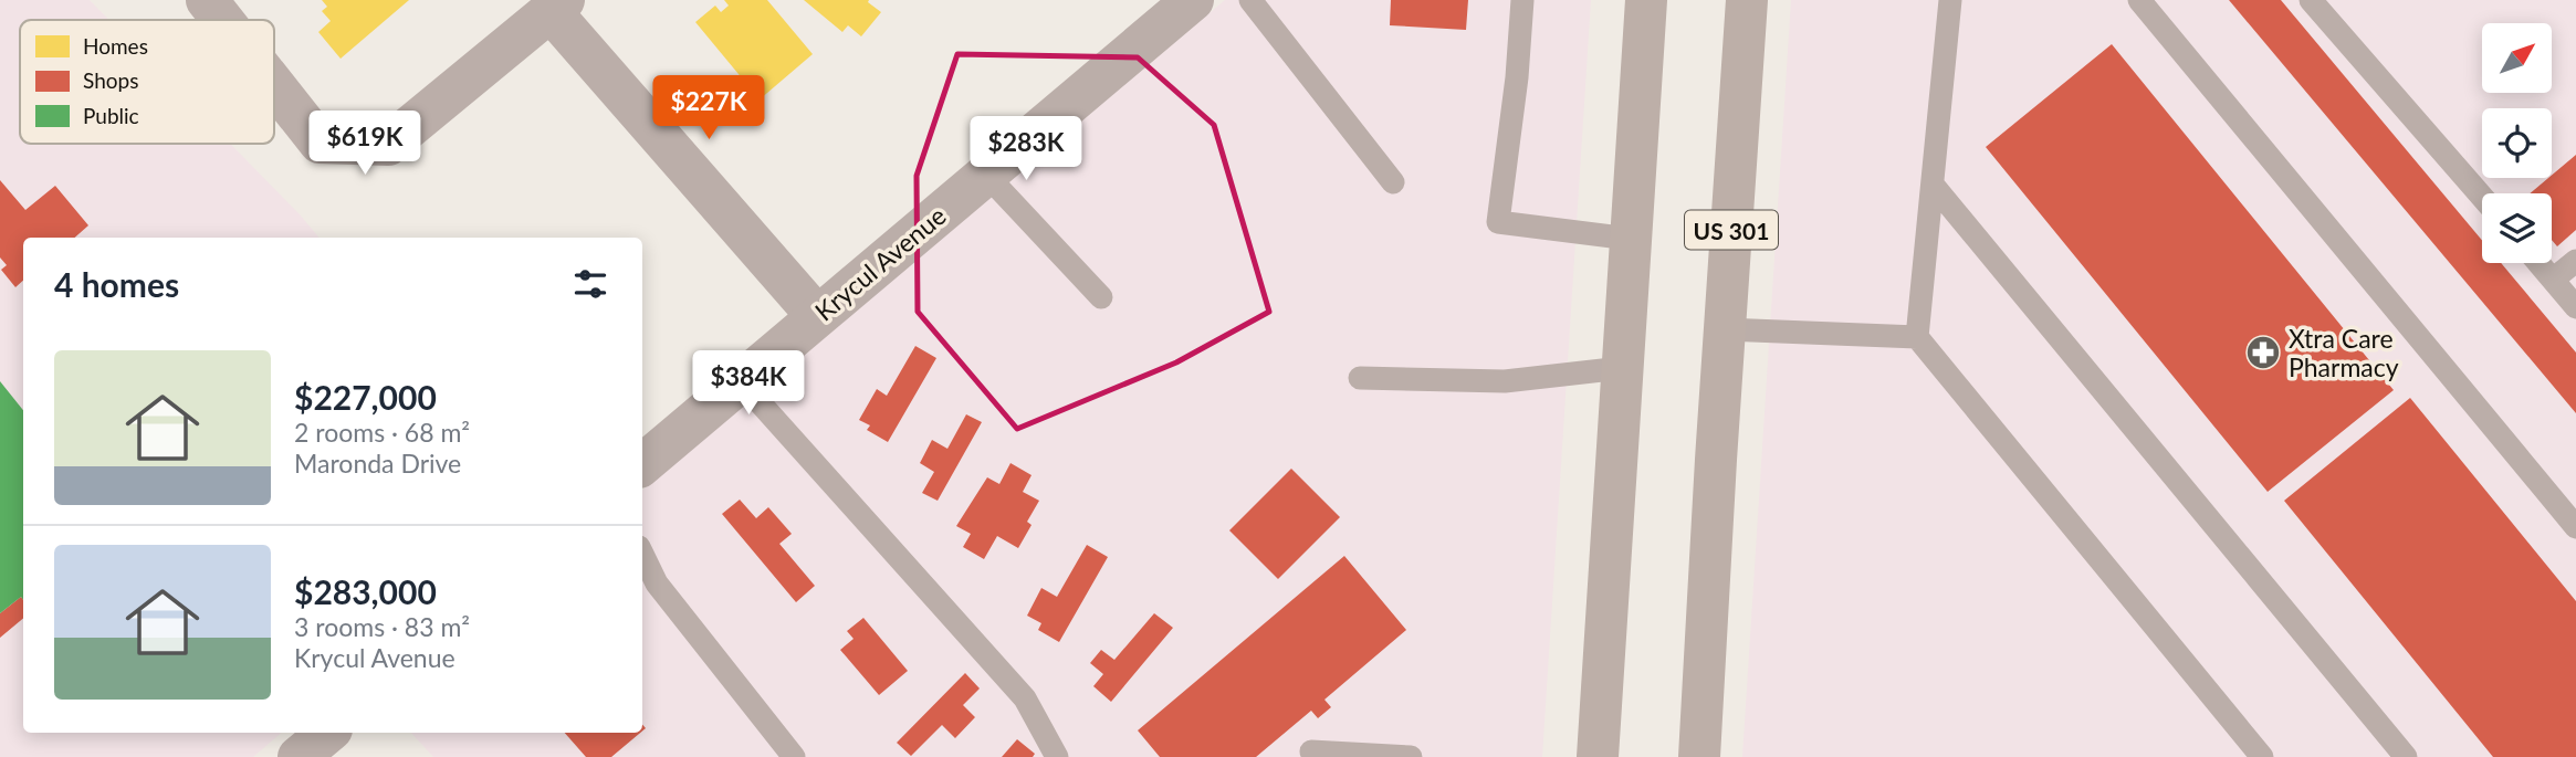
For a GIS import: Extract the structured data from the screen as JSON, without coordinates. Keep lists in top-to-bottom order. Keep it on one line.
{"streets":{"main road":["US 301"],"street":["Krycul Avenue"]},"places":{"pharmacy":["Xtra Care Pharmacy"]},"legend":["Homes","Shops","Public"],"north":"top right","page":{"price":["$227K","$619K","$283K","$384K"],"heading":"4 homes","list":[{"name":"$227,000","note":"2 rooms · 68 m² · Maronda Drive"},{"name":"$283,000","note":"3 rooms · 83 m² · Krycul Avenue"}]}}
